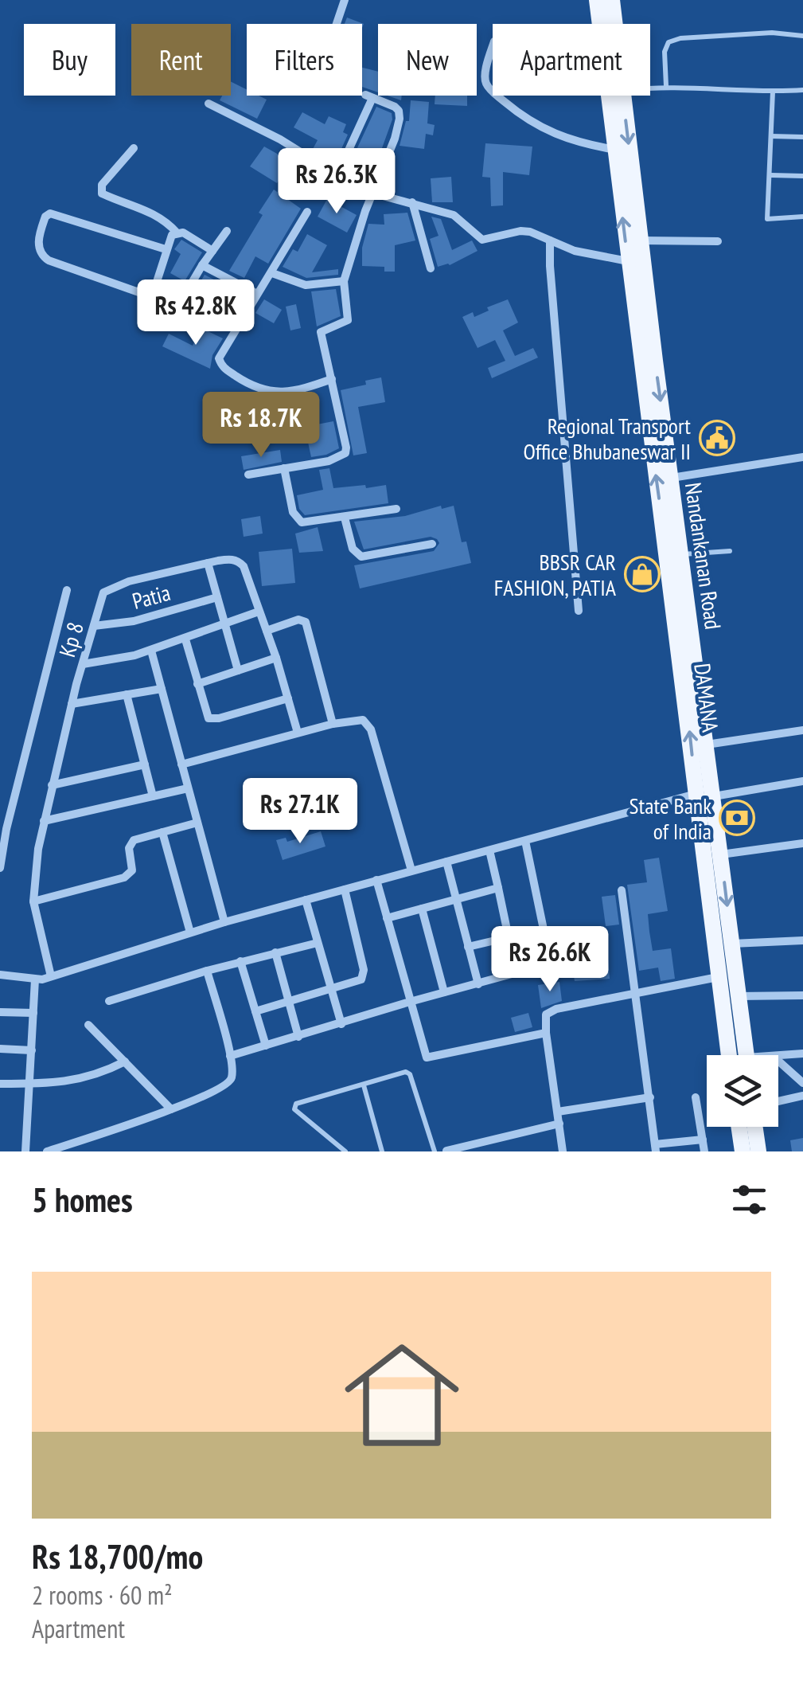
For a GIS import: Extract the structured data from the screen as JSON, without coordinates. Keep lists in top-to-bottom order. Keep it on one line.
{"streets":{"main road":["Nandankanan Road","DAMANA"],"street":["Patia","Kp 8"]},"crossings":[["Nandankanan Road","DAMANA"],["Patia","Kp 8"]],"one_way":["Nandankanan Road","DAMANA"],"places":{"public building":["Regional Transport Office Bhubaneswar II"],"shop":["BBSR CAR FASHION, PATIA"],"bank":["State Bank of India"]},"page":{"chip":["Buy","Rent","Filters","New","Apartment"],"price":["Rs 26.3K","Rs 42.8K","Rs 18.7K","Rs 27.1K","Rs 26.6K"],"heading":"5 homes","list":[{"name":"Rs 18,700/mo","note":"2 rooms · 60 m² · Apartment"}]}}
